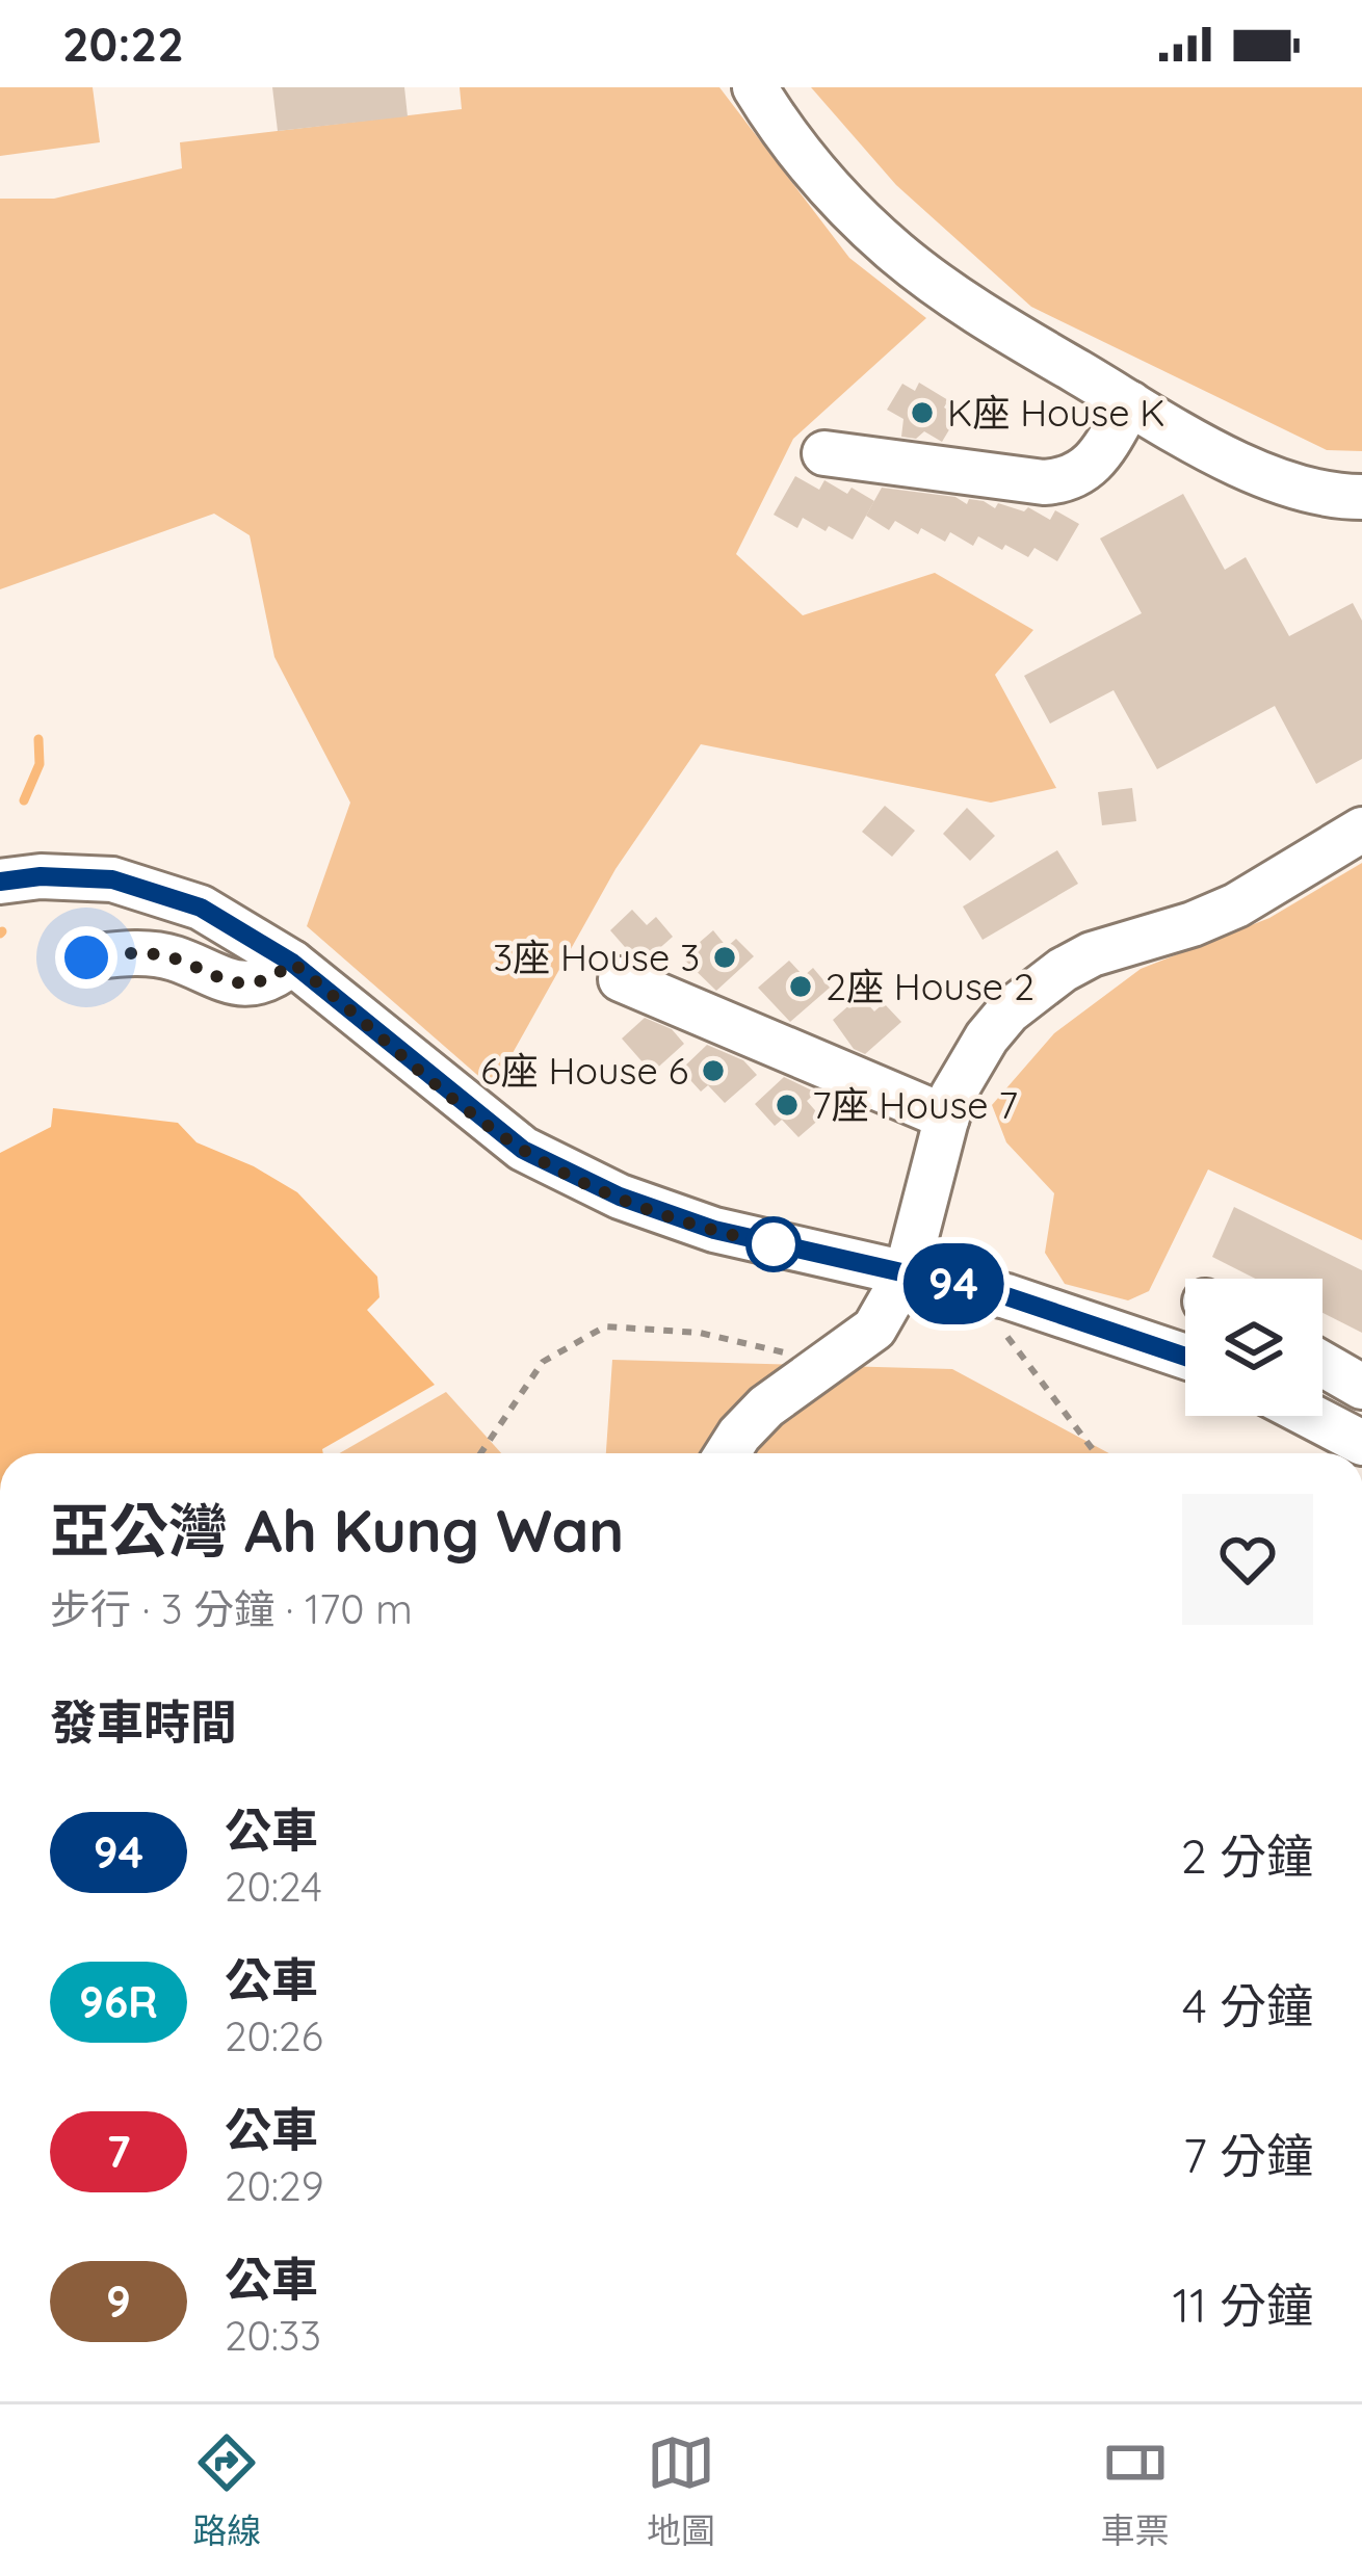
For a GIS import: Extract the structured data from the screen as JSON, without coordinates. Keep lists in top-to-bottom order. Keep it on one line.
{"places":["K座 House K","3座 House 3","2座 House 2","6座 House 6","7座 House 7"],"lines":["bus line 94"],"page":{"status":"20:22","on_map":"94","heading":[["亞公灣 Ah Kung Wan","步行 · 3 分鐘 · 170 m"],"發車時間"],"list":[{"mark":"94","name":"公車","note":"20:24","value":"2 分鐘"},{"mark":"96R","name":"公車","note":"20:26","value":"4 分鐘"},{"mark":"7","name":"公車","note":"20:29","value":"7 分鐘"},{"mark":"9","name":"公車","note":"20:33","value":"11 分鐘"}],"tabs":["路線","地圖","車票"]}}
